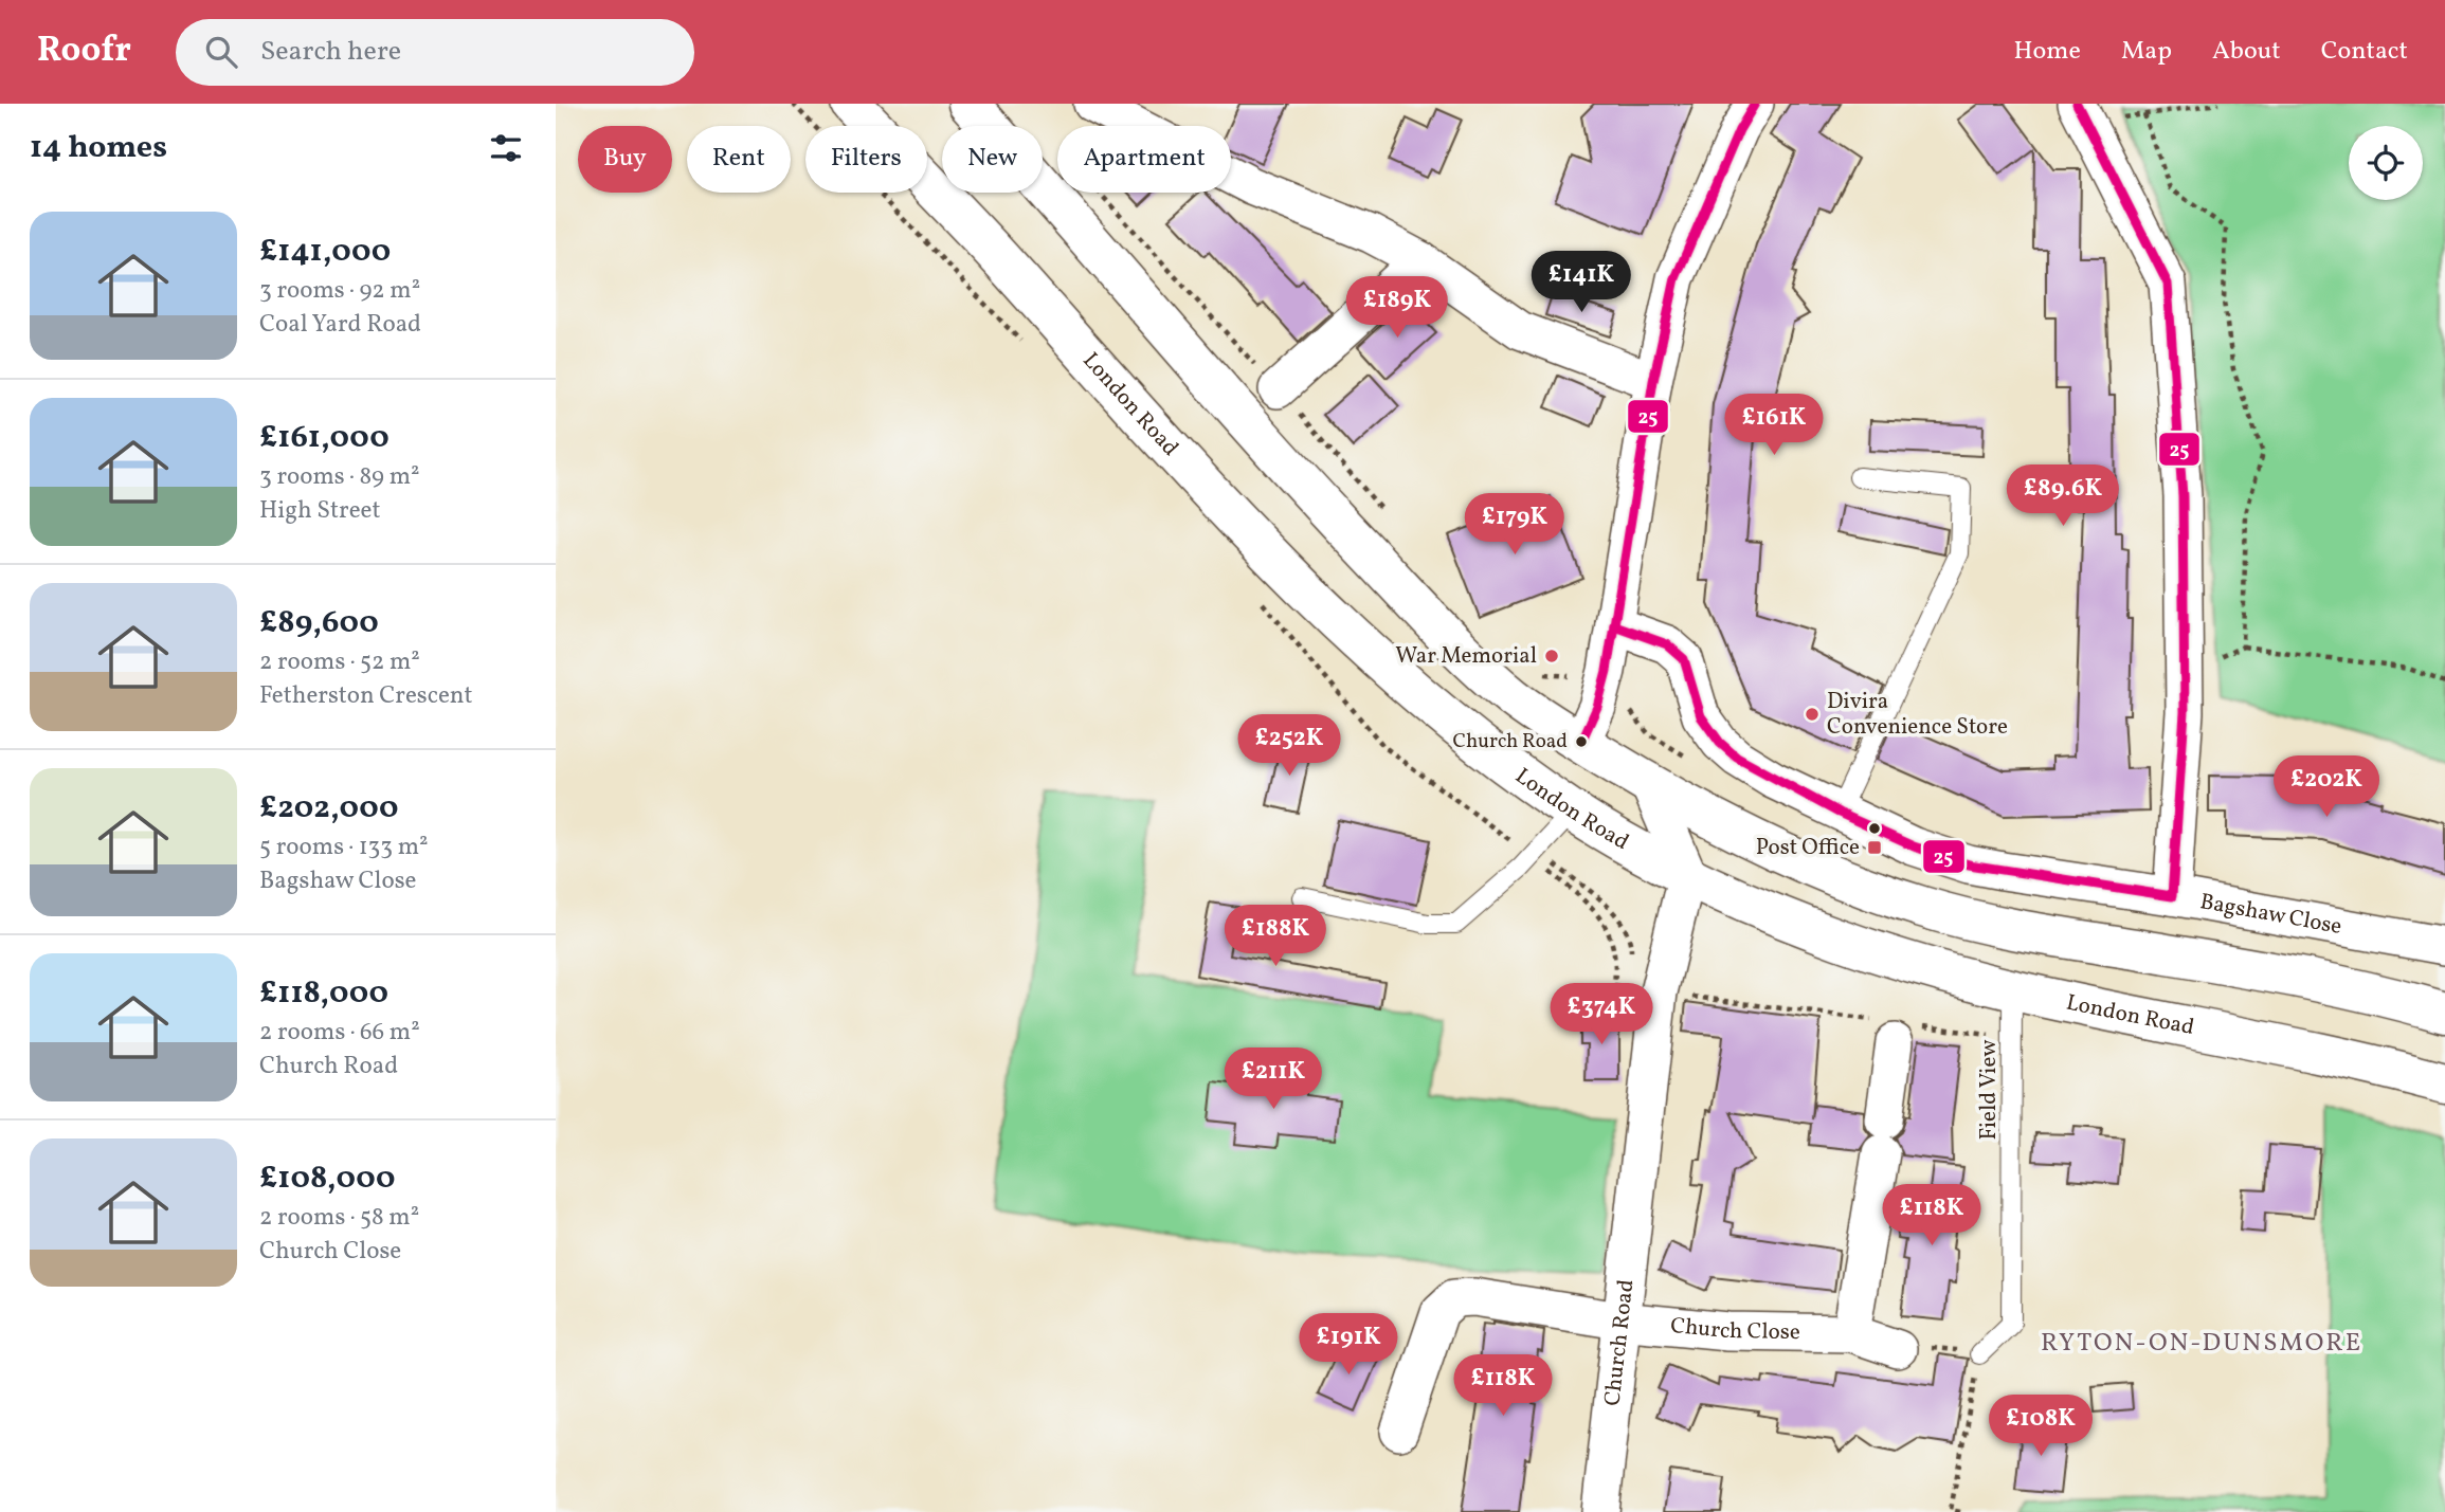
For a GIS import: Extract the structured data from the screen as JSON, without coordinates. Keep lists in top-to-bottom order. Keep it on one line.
{"streets":{"highway":["London Road"],"street":["Bagshaw Close","Church Close","Church Road"],"lane":["Field View"]},"crossings":[["London Road","Field View"],["London Road","Church Road"],["Church Close","Church Road"]],"districts":["RYTON-ON-DUNSMORE"],"places":{"other":["War Memorial","Divira Convenience Store","Church Road"],"transit":["Post Office"]},"lines":["transit line 25"],"page":{"header":"Roofr","search":"Search here","nav":["Home","Map","About","Contact"],"heading":"14 homes","chip":["Buy","Rent","Filters","New","Apartment"],"list":[{"name":"£141,000","note":"3 rooms · 92 m² · Coal Yard Road"},{"name":"£161,000","note":"3 rooms · 89 m² · High Street"},{"name":"£89,600","note":"2 rooms · 52 m² · Fetherston Crescent"},{"name":"£202,000","note":"5 rooms · 133 m² · Bagshaw Close"},{"name":"£118,000","note":"2 rooms · 66 m² · Church Road"},{"name":"£108,000","note":"2 rooms · 58 m² · Church Close"}],"price":["£141K","£189K","£161K","£89.6K","£179K","£252K","£202K","£188K","£374K","£211K","£118K","£191K","£118K","£108K"]}}
